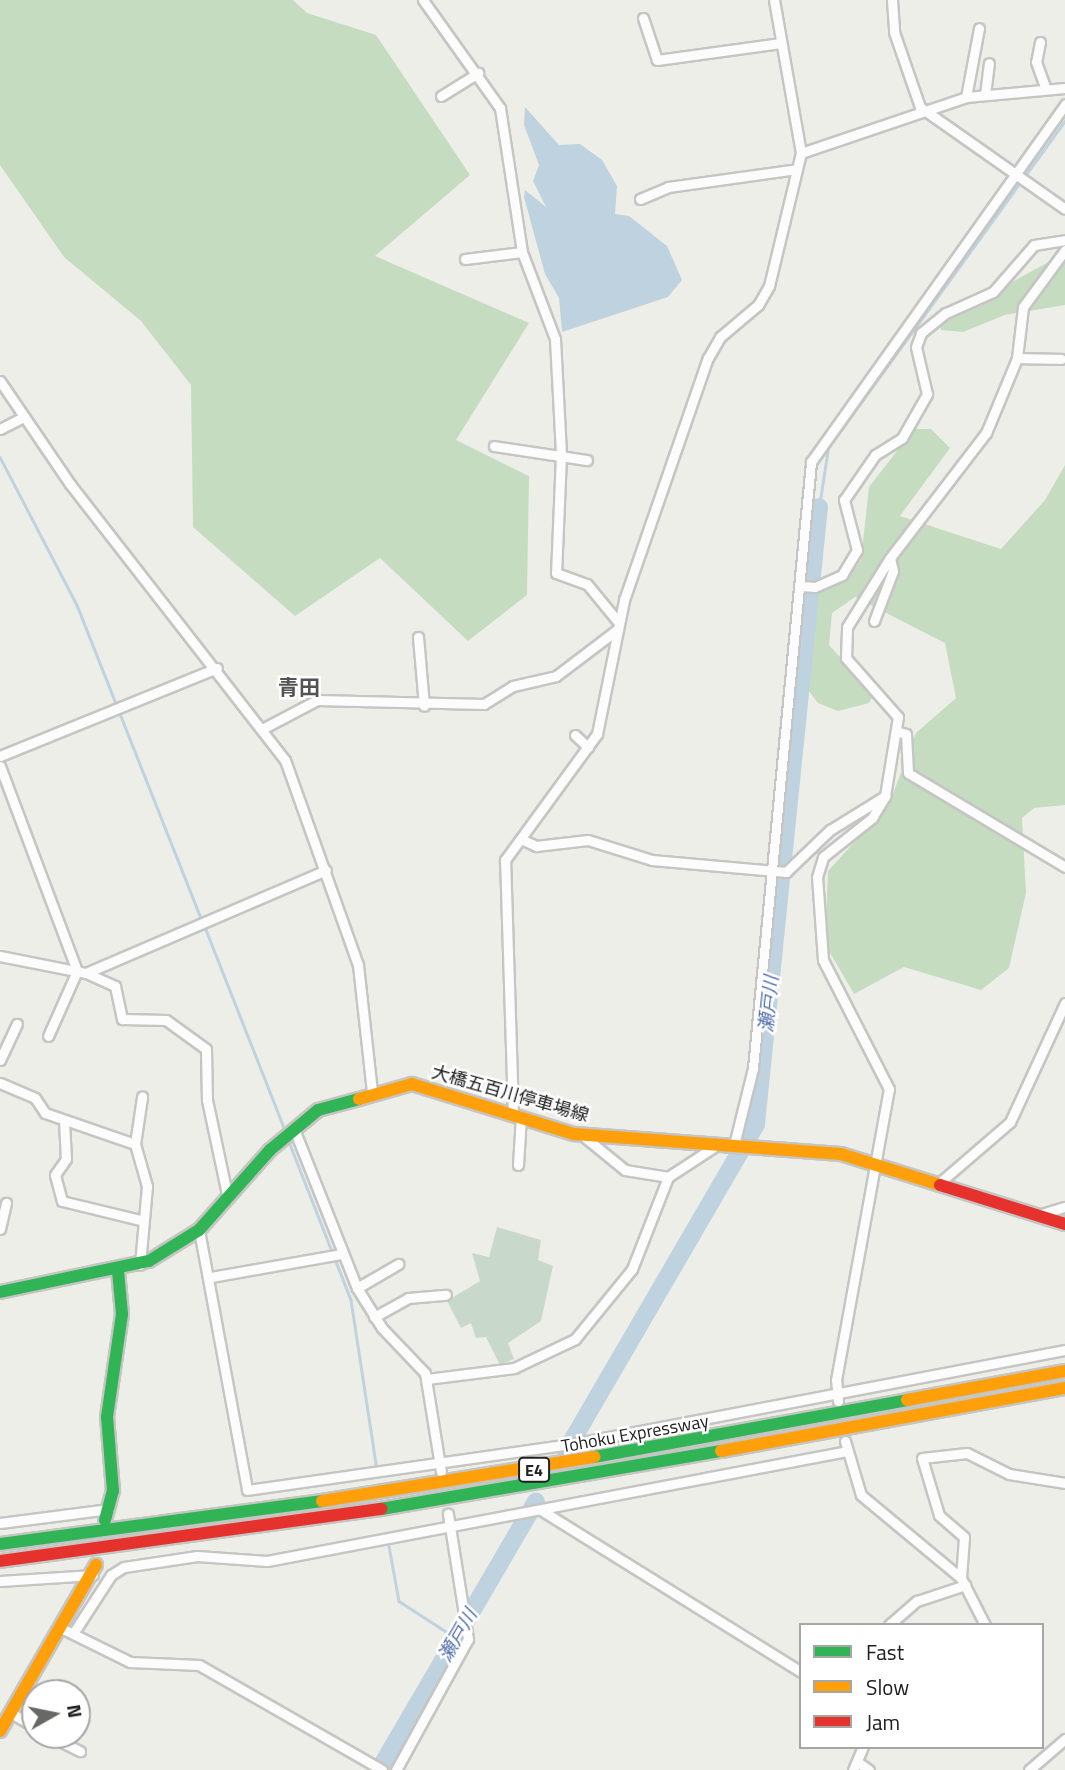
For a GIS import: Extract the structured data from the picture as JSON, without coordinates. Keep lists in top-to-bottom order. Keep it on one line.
{"streets":{"main road":["大橋五百川停車場線","Tohoku Expressway","E4"]},"districts":["青田"],"water":["瀬戸川"],"legend":["Fast","Slow","Jam"],"north":"right"}
